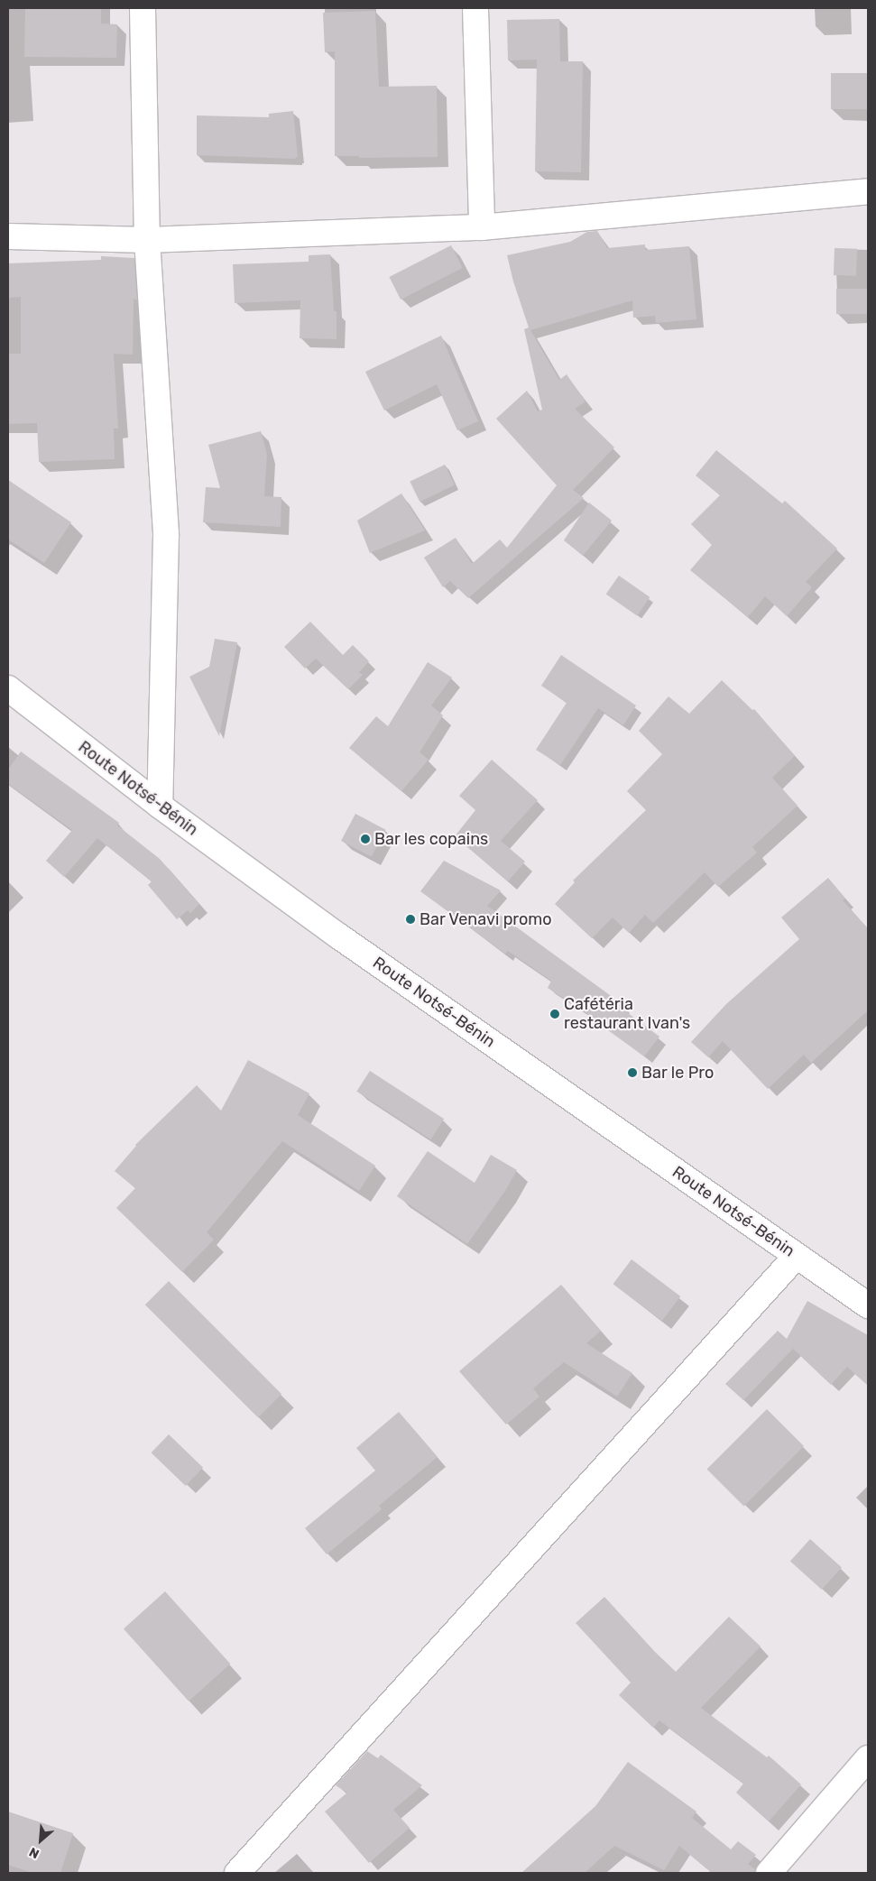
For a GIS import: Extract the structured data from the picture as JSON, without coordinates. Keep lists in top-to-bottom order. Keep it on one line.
{"streets":{"street":["Route Notsé-Bénin"]},"places":["Bar les copains","Bar Venavi promo","Cafétéria restaurant Ivan's","Bar le Pro"],"north":"bottom left"}
